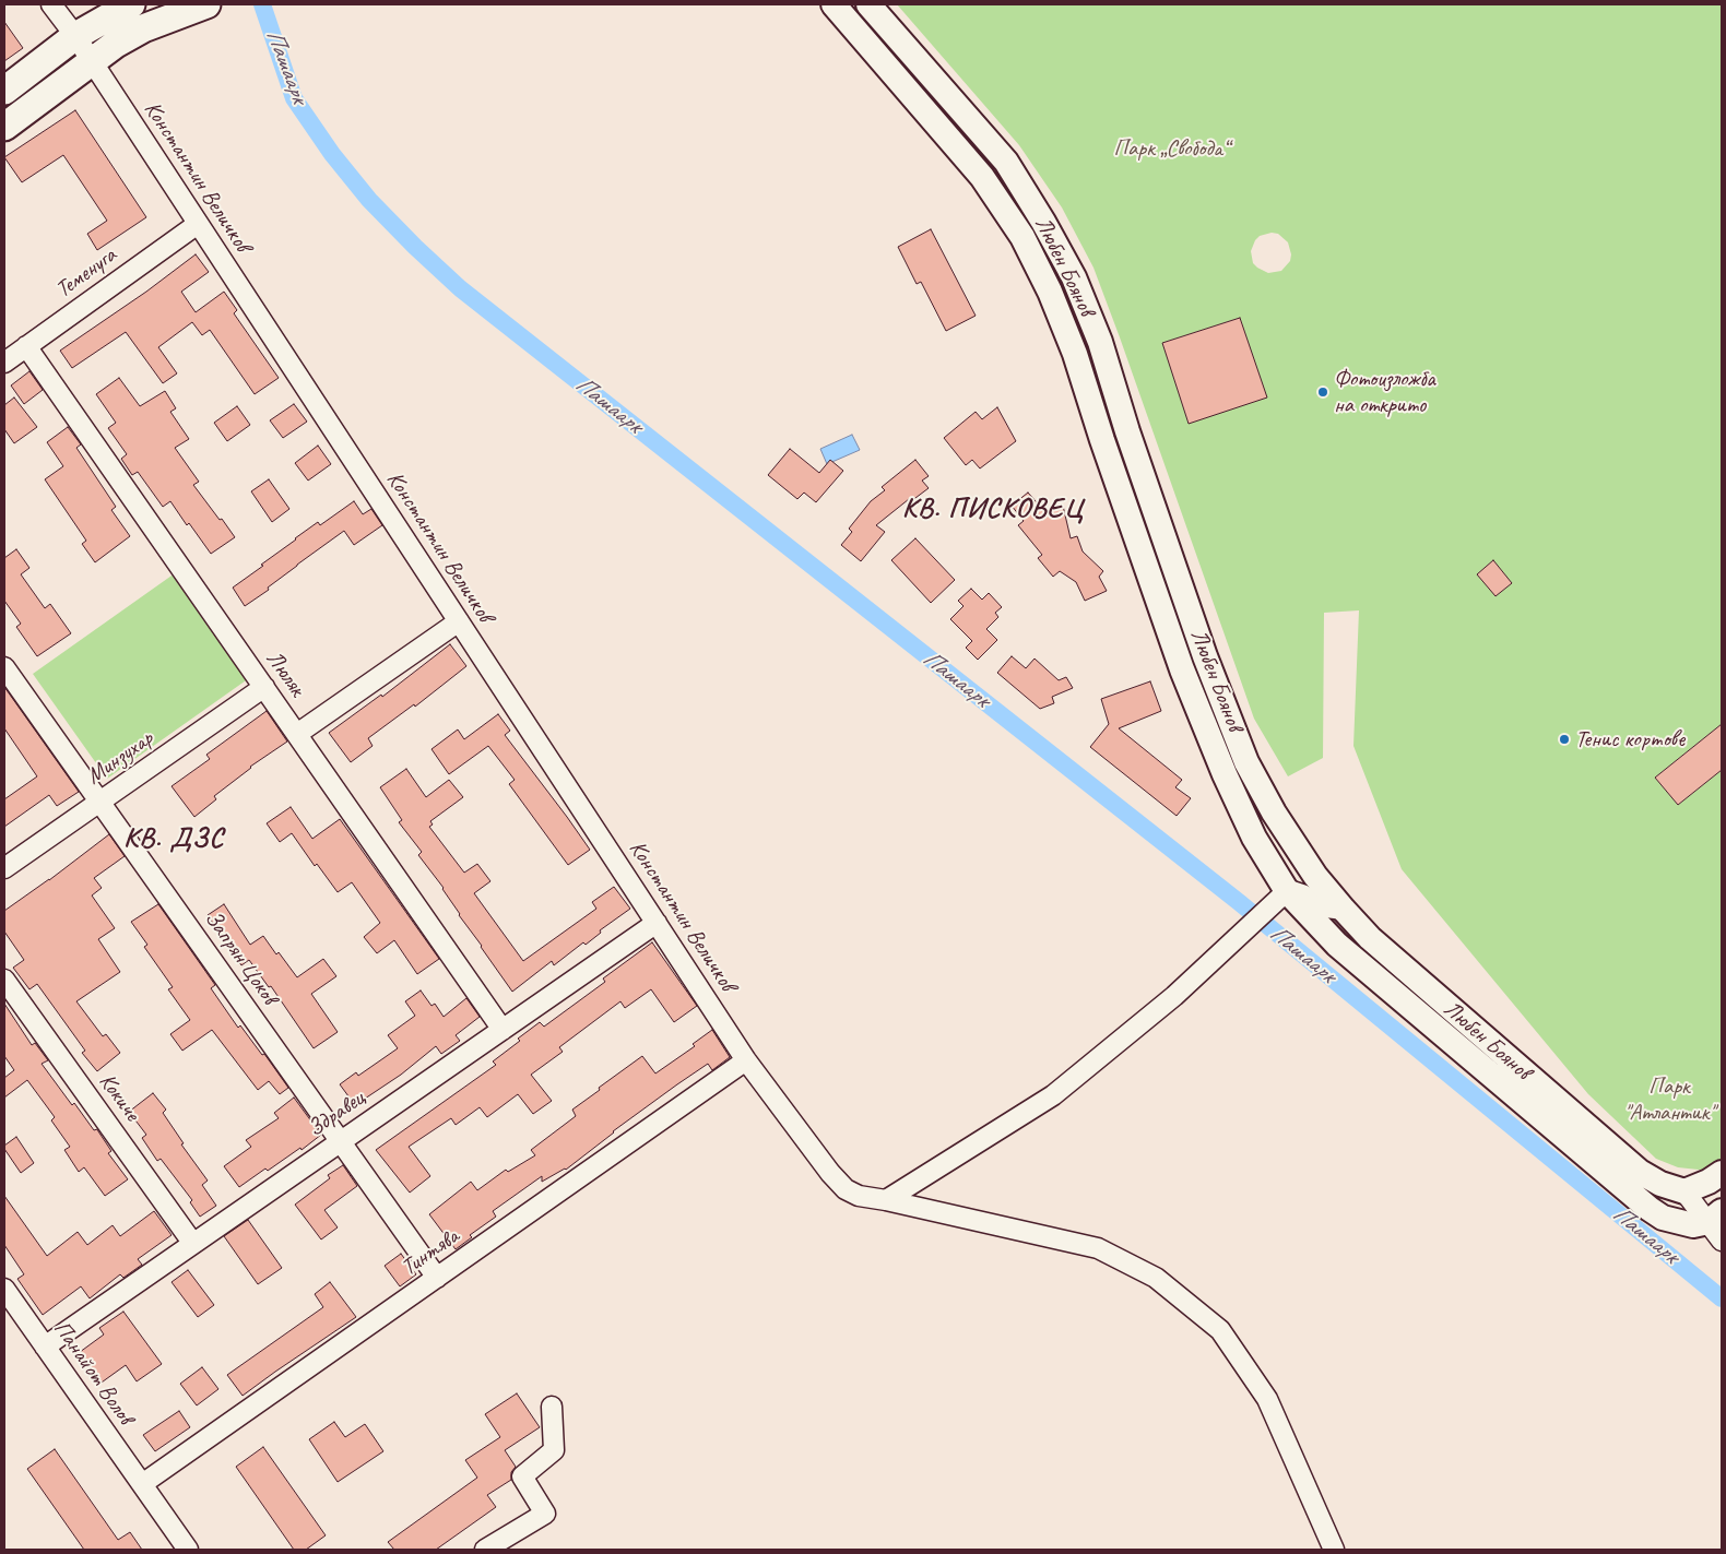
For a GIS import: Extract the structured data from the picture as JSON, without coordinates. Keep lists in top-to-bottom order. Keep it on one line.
{"streets":{"street":["Константин Величков","Любен Боянов","Теменуга","Люляк","Минзухар","Запрян Цоков","Кокиче","Здравец","Тинтява","Панайот Волов"]},"crossings":[["Константин Величков","Теменуга"],["Константин Величков","Здравец"],["Константин Величков","Тинтява"],["Теменуга","Люляк"],["Люляк","Минзухар"],["Люляк","Здравец"],["Минзухар","Запрян Цоков"],["Запрян Цоков","Здравец"],["Запрян Цоков","Тинтява"],["Кокиче","Здравец"],["Здравец","Панайот Волов"],["Тинтява","Панайот Волов"]],"districts":["КВ. ПИСКОВЕЦ","КВ. ДЗС"],"water":["Пашаарк"],"parks":["Парк „Свобода“","Парк \"Атлантик\""],"places":["Фотоизложба на открито","Тенис кортове"]}
